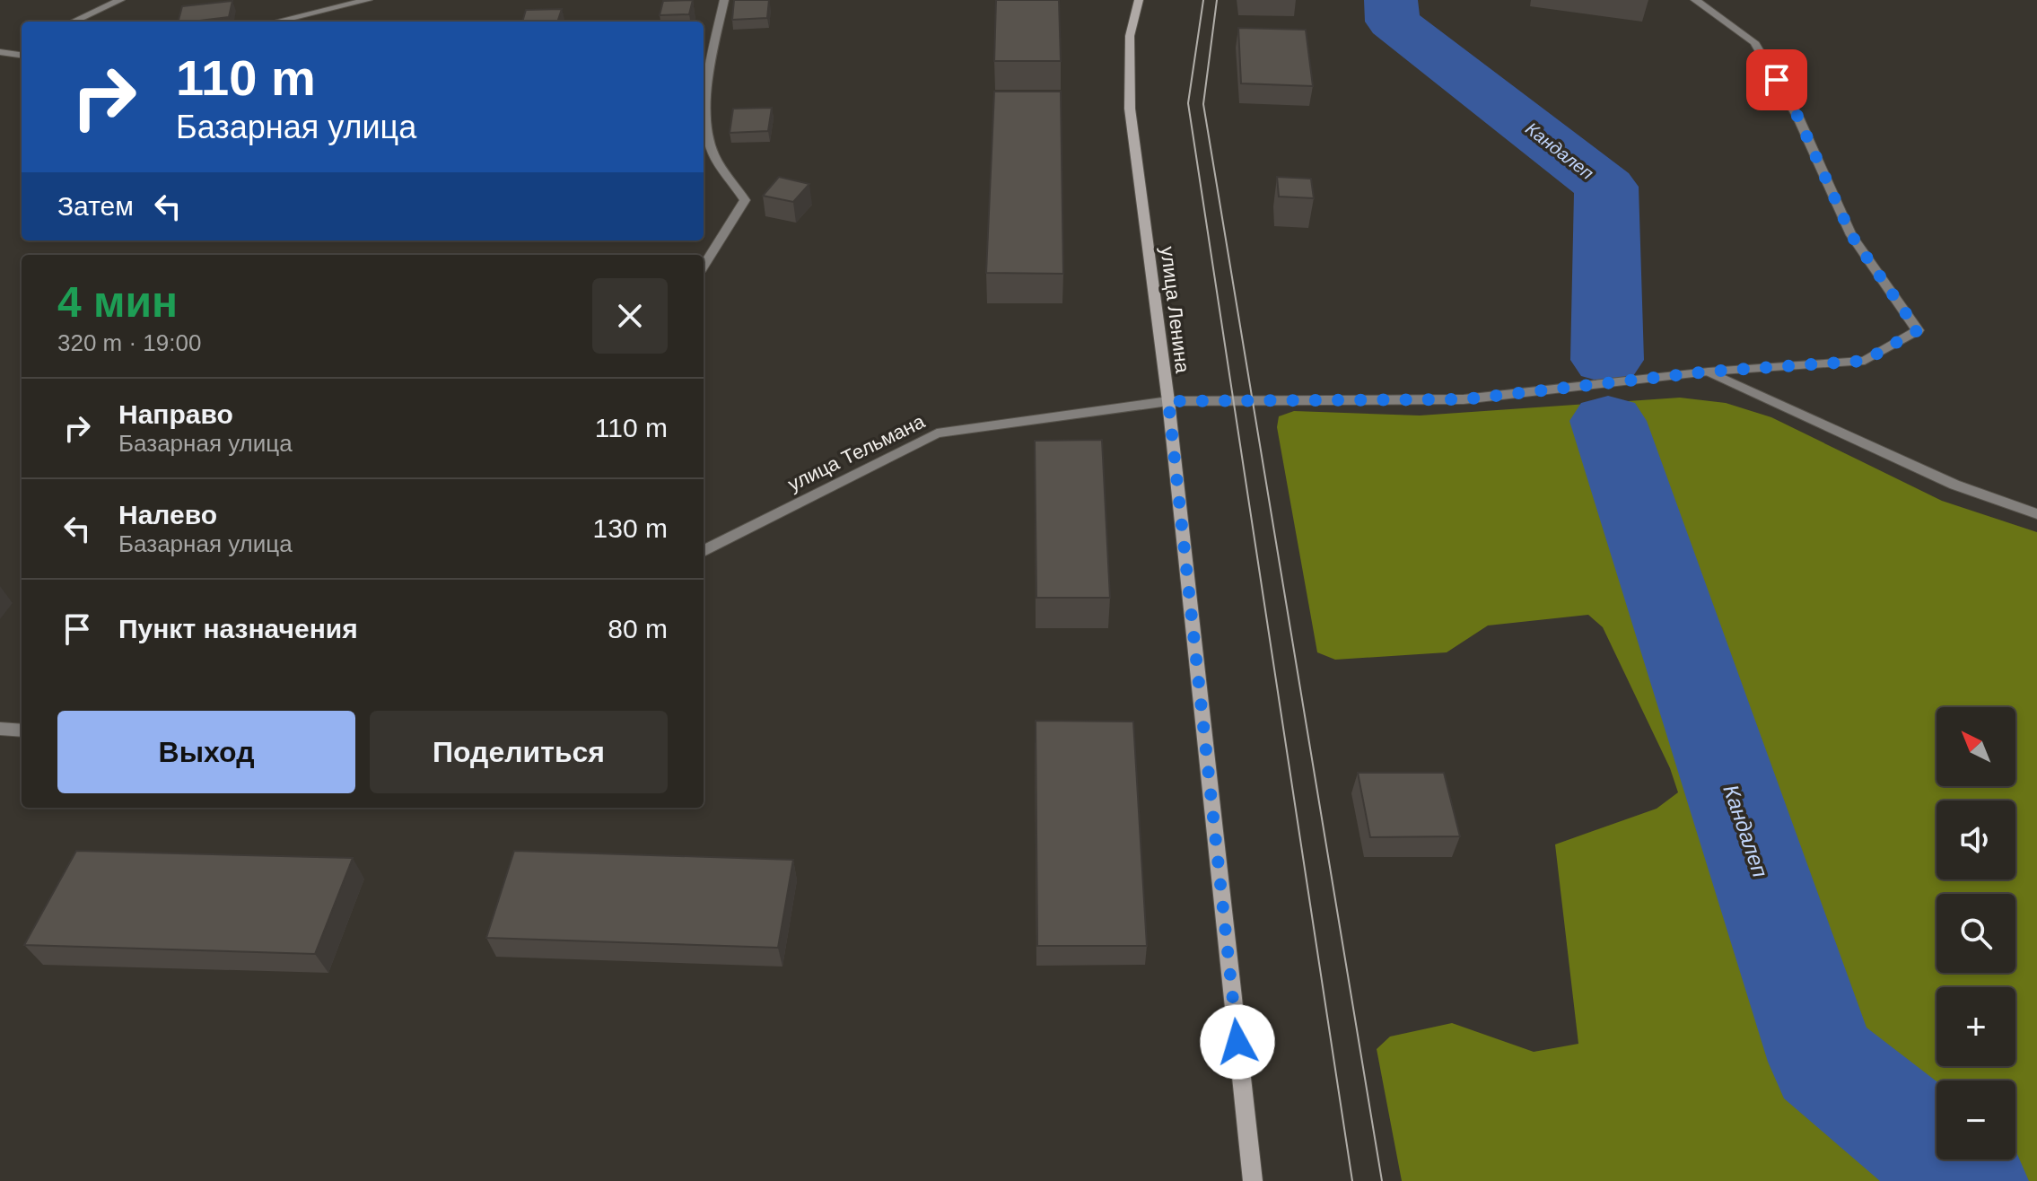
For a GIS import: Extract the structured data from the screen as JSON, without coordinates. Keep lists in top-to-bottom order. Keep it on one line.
{"streets":{"main road":["улица Ленина"],"street":["улица Тельмана"]},"crossings":[["улица Ленина","улица Тельмана"]],"water":["Кандалеп"],"north":"top left","page":{"turn":["110 m","Базарная улица"],"then":"Затем","heading":["4 мин","320 m · 19:00"],"list":[{"name":"Направо","note":"Базарная улица","value":"110 m"},{"name":"Налево","note":"Базарная улица","value":"130 m"},{"name":"Пункт назначения","value":"80 m"}],"buttons":["Выход","Поделиться"],"map_buttons":["+","−"]}}
